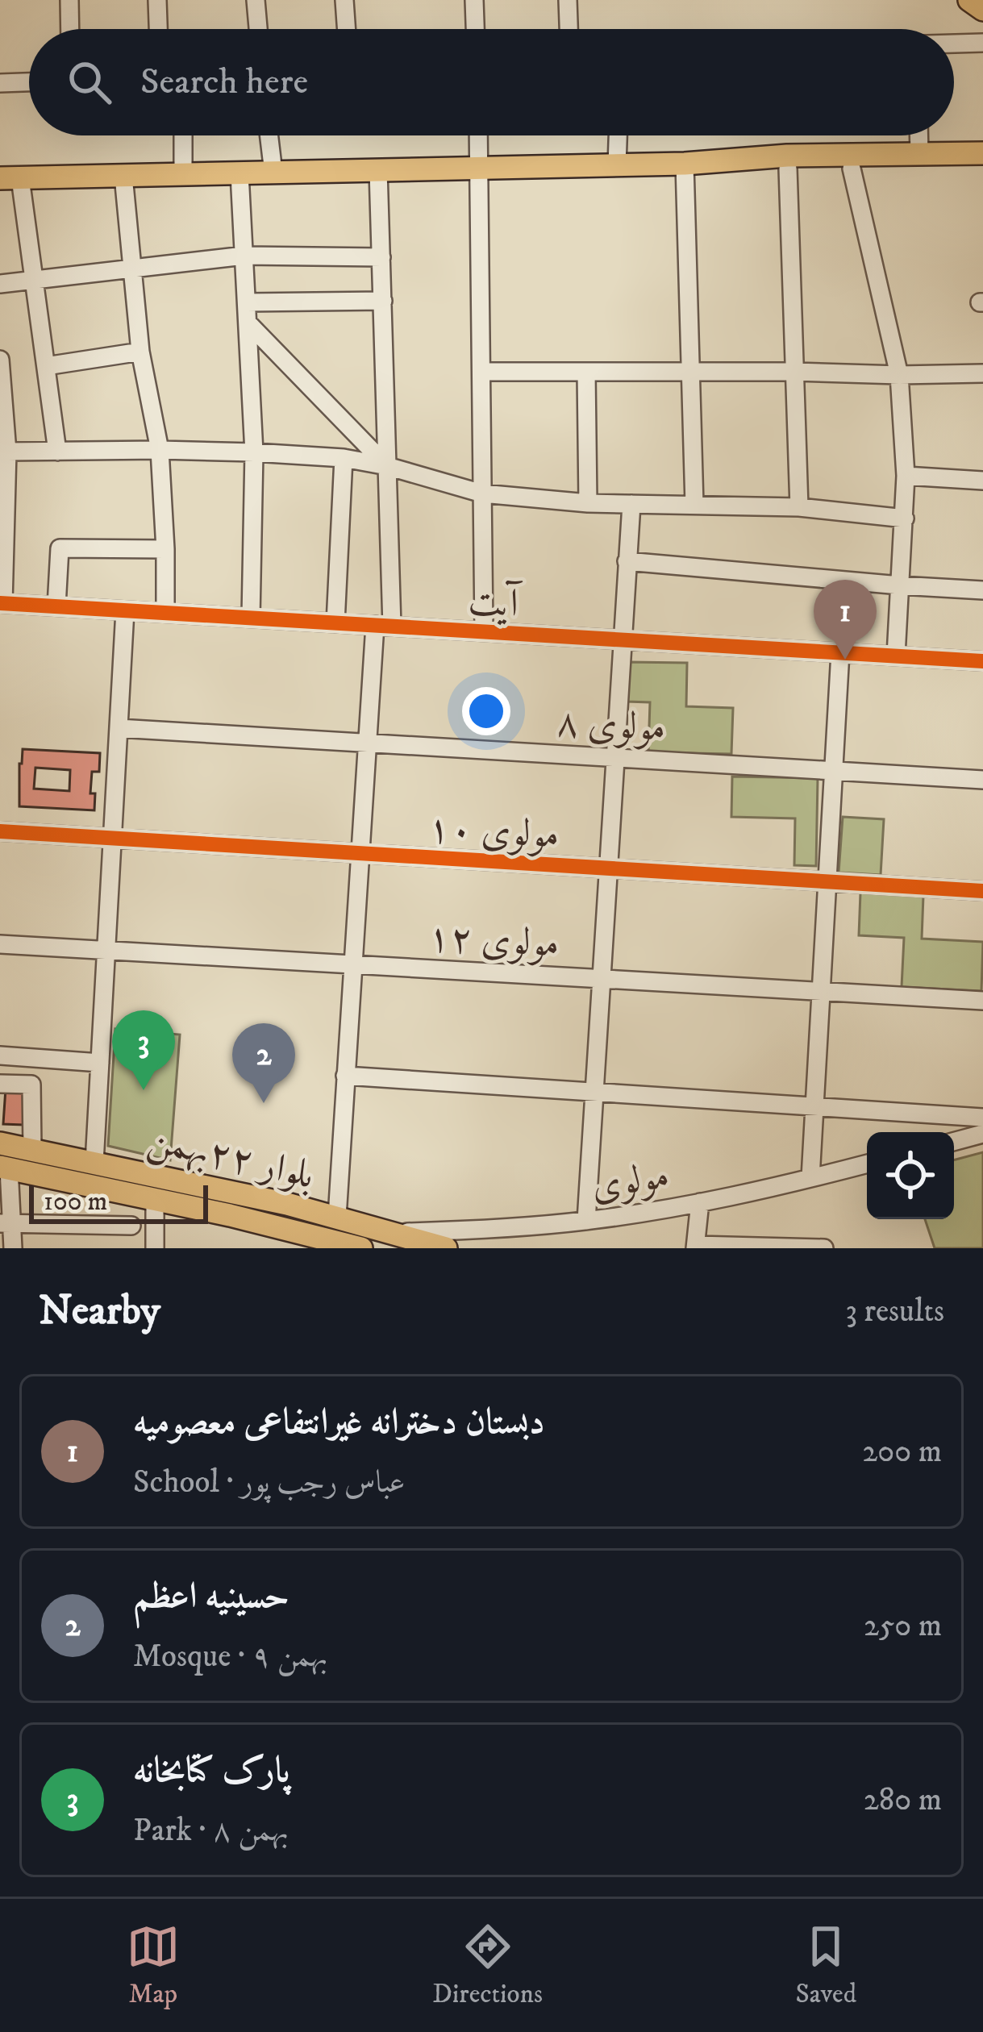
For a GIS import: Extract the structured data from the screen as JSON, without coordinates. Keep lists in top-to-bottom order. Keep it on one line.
{"streets":{"main road":["بلوار ۲۲بهمن"],"street":["آیت","مولوی ۸","مولوی ۱۰","مولوی ۱۲","مولوی"]},"crossings":[["بلوار ۲۲بهمن","مولوی"]],"scale_bar":"100 m","page":{"search":"Search here","pins":["1","3","2"],"scale":"100 m","heading":["Nearby","3 results"],"list":[{"mark":"1","name":"دبستان دخترانه غیرانتفاعی معصومیه","note":"School · عباس رجب پور","value":"200 m"},{"mark":"2","name":"حسینیه اعظم","note":"Mosque · بهمن ۹","value":"250 m"},{"mark":"3","name":"پارک کتابخانه","note":"Park · بهمن ۸","value":"280 m"}],"nav":["Map","Directions","Saved"]}}
